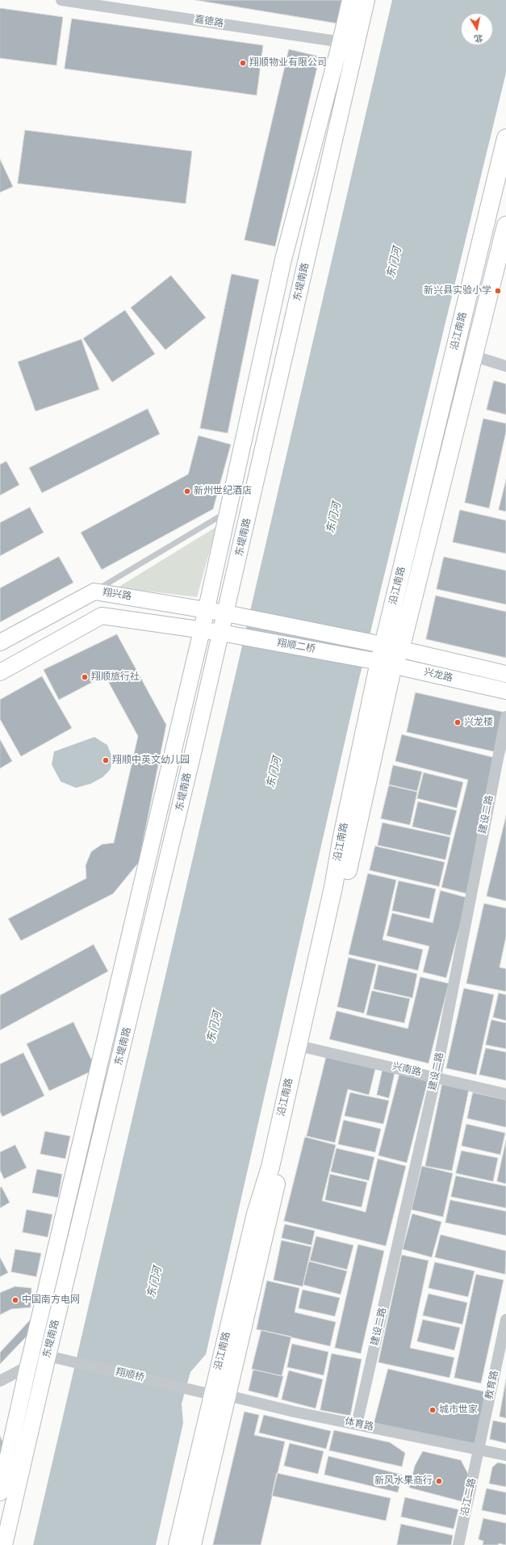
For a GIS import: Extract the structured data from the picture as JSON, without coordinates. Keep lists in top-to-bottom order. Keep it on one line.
{"streets":{"main road":["东堤南路","沿江南路","翔兴路","翔顺二桥","兴龙路"],"street":["嘉德路","建设二路","兴南路","翔顺桥","教育路","体育路","沿江二路"]},"crossings":[["嘉德路","东堤南路"],["东堤南路","翔兴路"],["东堤南路","翔顺二桥"],["东堤南路","翔顺桥"],["沿江南路","翔顺二桥"],["沿江南路","兴龙路"],["沿江南路","兴南路"],["沿江南路","翔顺桥"],["沿江南路","体育路"],["翔兴路","翔顺二桥"],["翔顺二桥","兴龙路"],["建设二路","兴南路"],["建设二路","体育路"],["翔顺桥","体育路"],["教育路","体育路"],["教育路","沿江二路"],["体育路","沿江二路"]],"water":["东门河"],"places":["翔顺物业有限公司","新兴县实验小学","新州世纪酒店","翔顺旅行社","兴龙楼","翔顺中英文幼儿园","中国南方电网","城市世家","新风水果商行"],"north":"bottom"}
